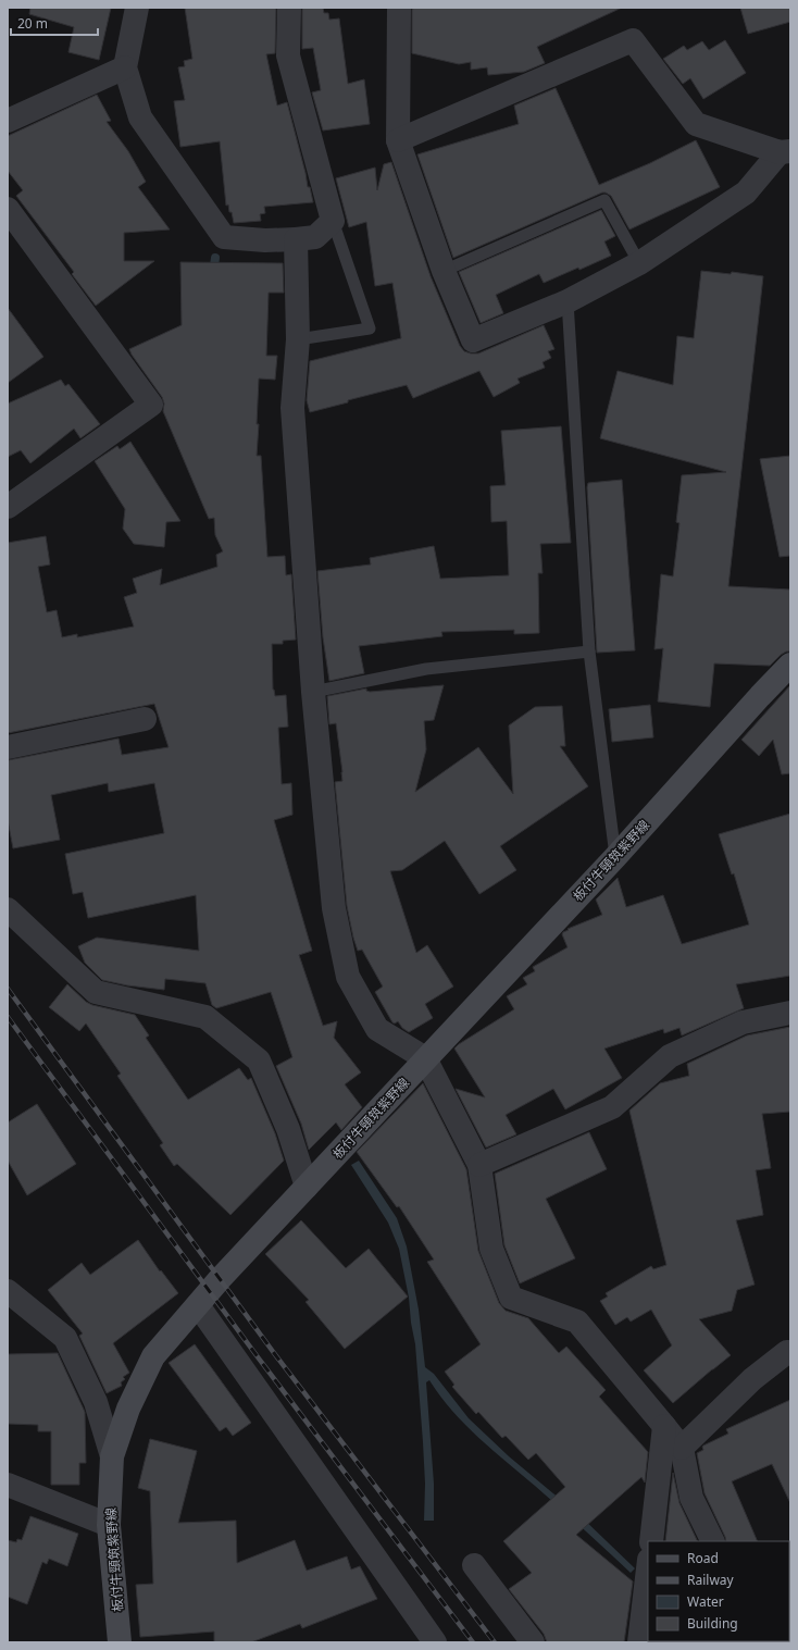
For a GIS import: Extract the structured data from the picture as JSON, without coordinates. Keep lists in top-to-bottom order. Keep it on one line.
{"streets":{"main road":["板付牛頸筑紫野線"]},"legend":["Road","Railway","Water","Building"],"scale_bar":"20 m"}
